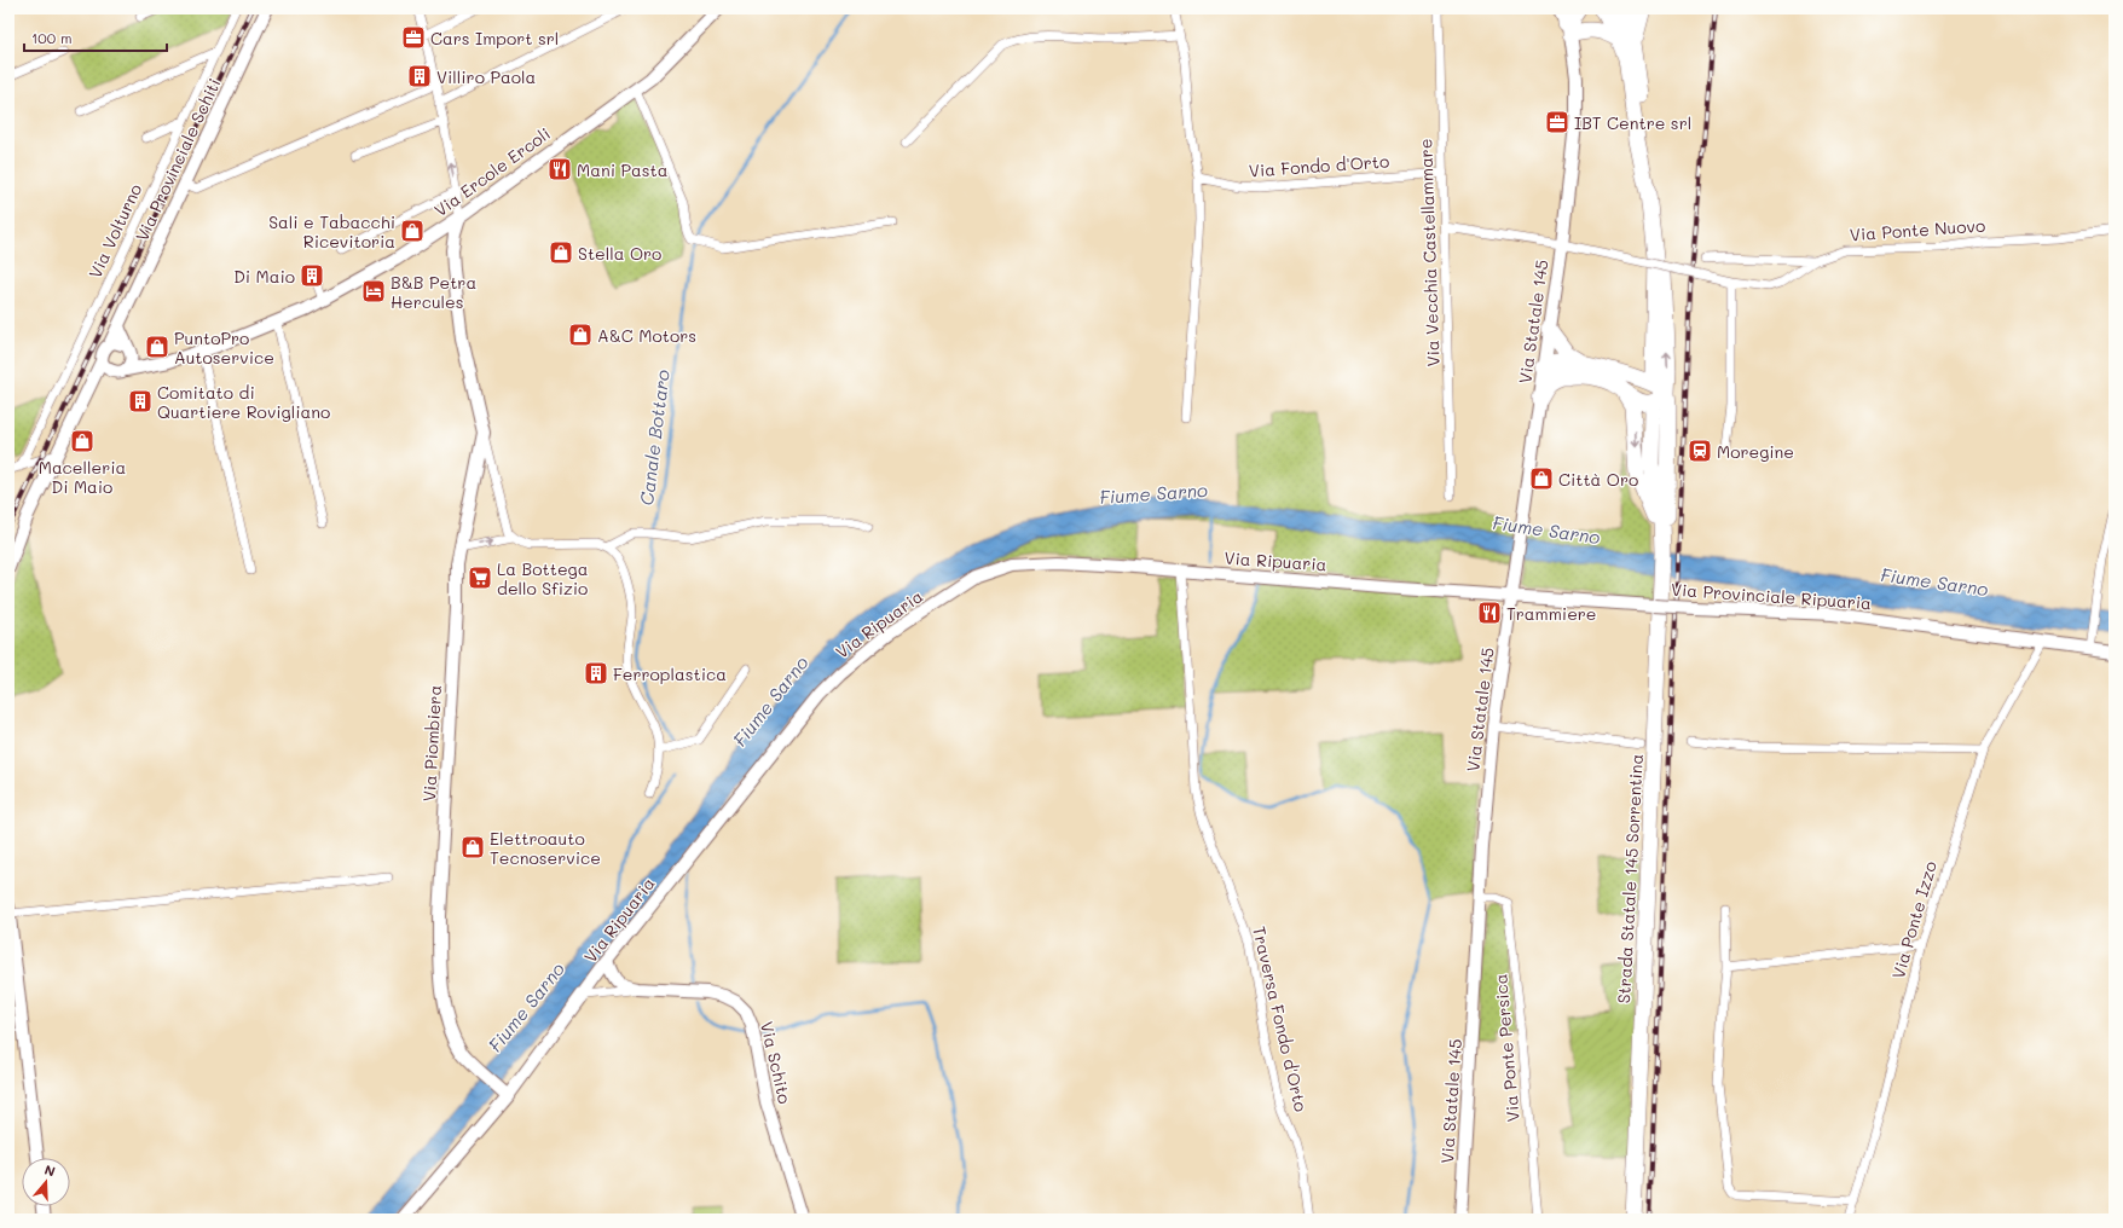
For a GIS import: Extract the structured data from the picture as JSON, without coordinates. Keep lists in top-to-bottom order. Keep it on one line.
{"streets":{"highway":["Strada Statale 145 Sorrentina"],"street":["Via Provinciale Schiti","Via Fondo d'Orto","Via Ercole Ercoli","Via Ponte Nuovo","Via Volturno","Via Vecchia Castellammare","Via Statale 145","Via Ripuaria","Via Provinciale Ripuaria","Via Piombiera","Via Ponte Izzo","Traversa Fondo d'Orto","Via Ponte Persica","Via Schito"]},"crossings":[["Via Provinciale Schiti","Via Ercole Ercoli"],["Via Fondo d'Orto","Via Vecchia Castellammare"],["Via Ercole Ercoli","Via Piombiera"],["Via Ponte Nuovo","Via Vecchia Castellammare"],["Via Ponte Nuovo","Via Statale 145"],["Via Statale 145","Via Ripuaria"],["Via Statale 145","Via Provinciale Ripuaria"],["Via Statale 145","Via Ponte Persica"],["Via Ripuaria","Via Provinciale Ripuaria"],["Via Ripuaria","Via Piombiera"],["Via Ripuaria","Traversa Fondo d'Orto"],["Via Ripuaria","Via Schito"],["Via Provinciale Ripuaria","Via Ponte Izzo"]],"water":["Canale Bottaro","Fiume Sarno"],"places":{"office":["Cars Import srl","IBT Centre srl"],"building":["Villiro Paola","Di Maio","Comitato di Quartiere Rovigliano","Ferroplastica"],"restaurant":["Mani Pasta","Trammiere"],"shop":["Sali e Tabacchi Ricevitoria","Stella Oro","A&C Motors","PuntoPro Autoservice","Macelleria Di Maio","Città Oro","Elettroauto Tecnoservice"],"hotel":["B&B Petra Hercules"],"station":["Moregine"],"supermarket":["La Bottega dello Sfizio"]},"scale_bar":"100 m","north":"top"}
